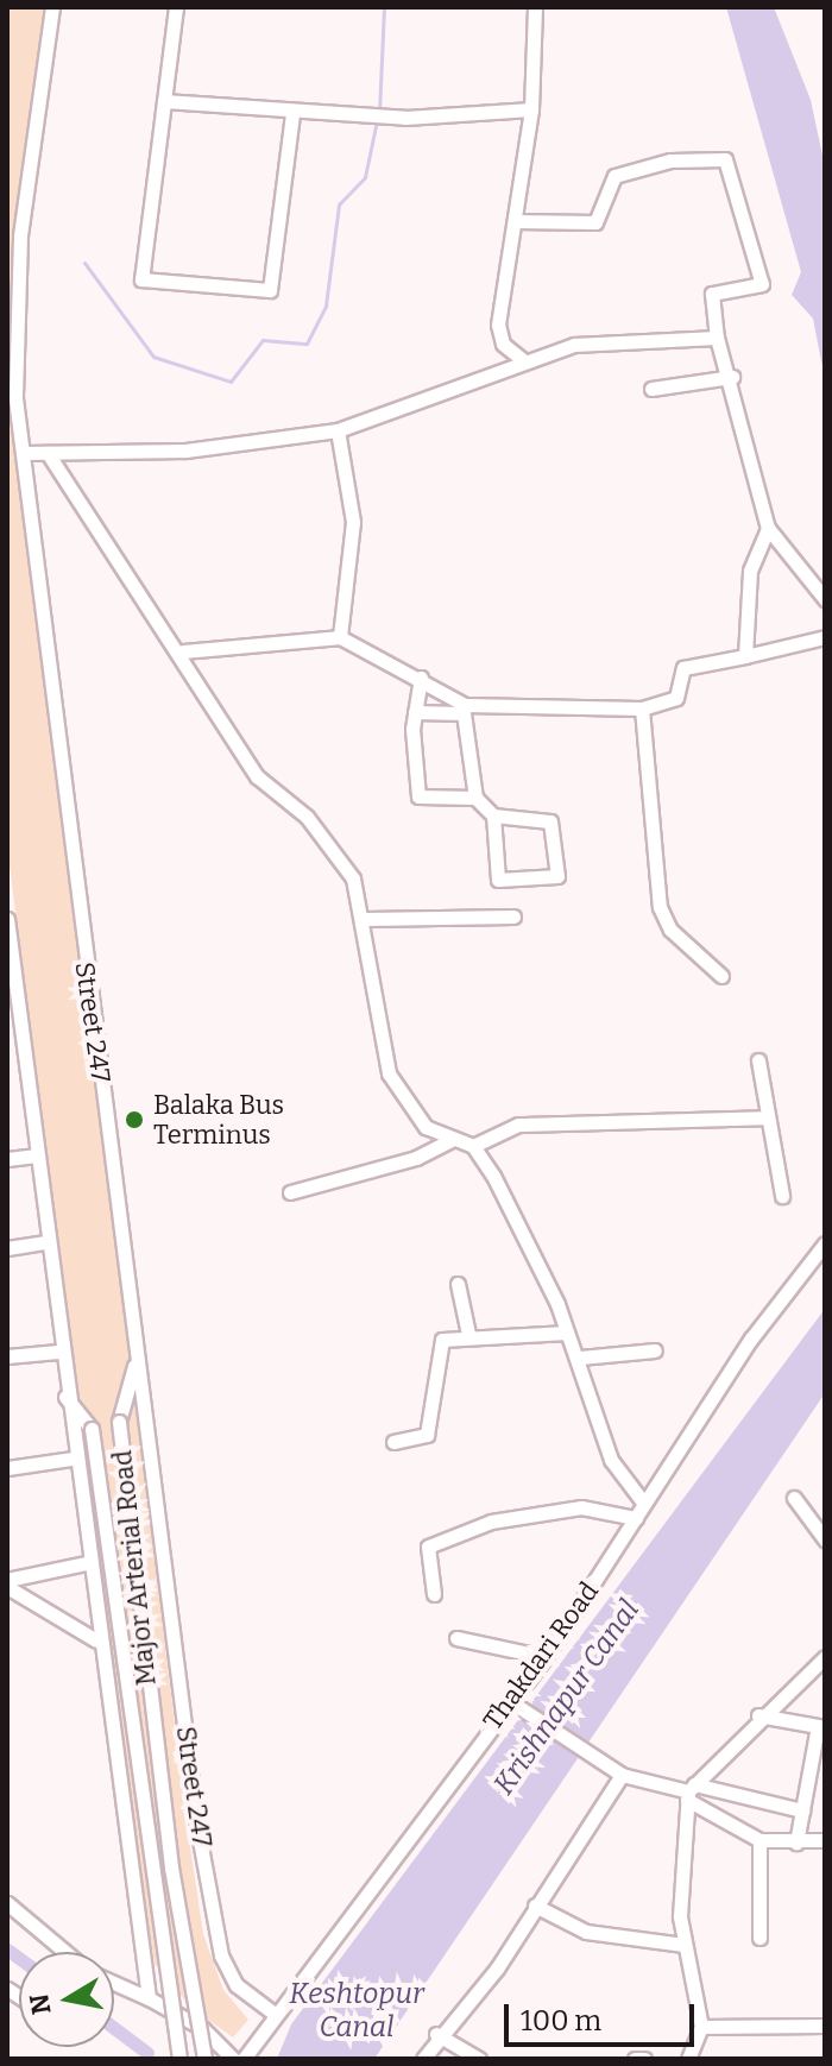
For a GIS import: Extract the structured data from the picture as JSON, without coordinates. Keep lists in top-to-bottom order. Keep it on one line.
{"streets":{"street":["Street 247","Major Arterial Road","Thakdari Road"]},"crossings":[["Street 247","Major Arterial Road"],["Street 247","Thakdari Road"]],"water":["Krishnapur Canal","Keshtopur Canal"],"places":["Balaka Bus Terminus"],"scale_bar":"100 m","north":"left"}
